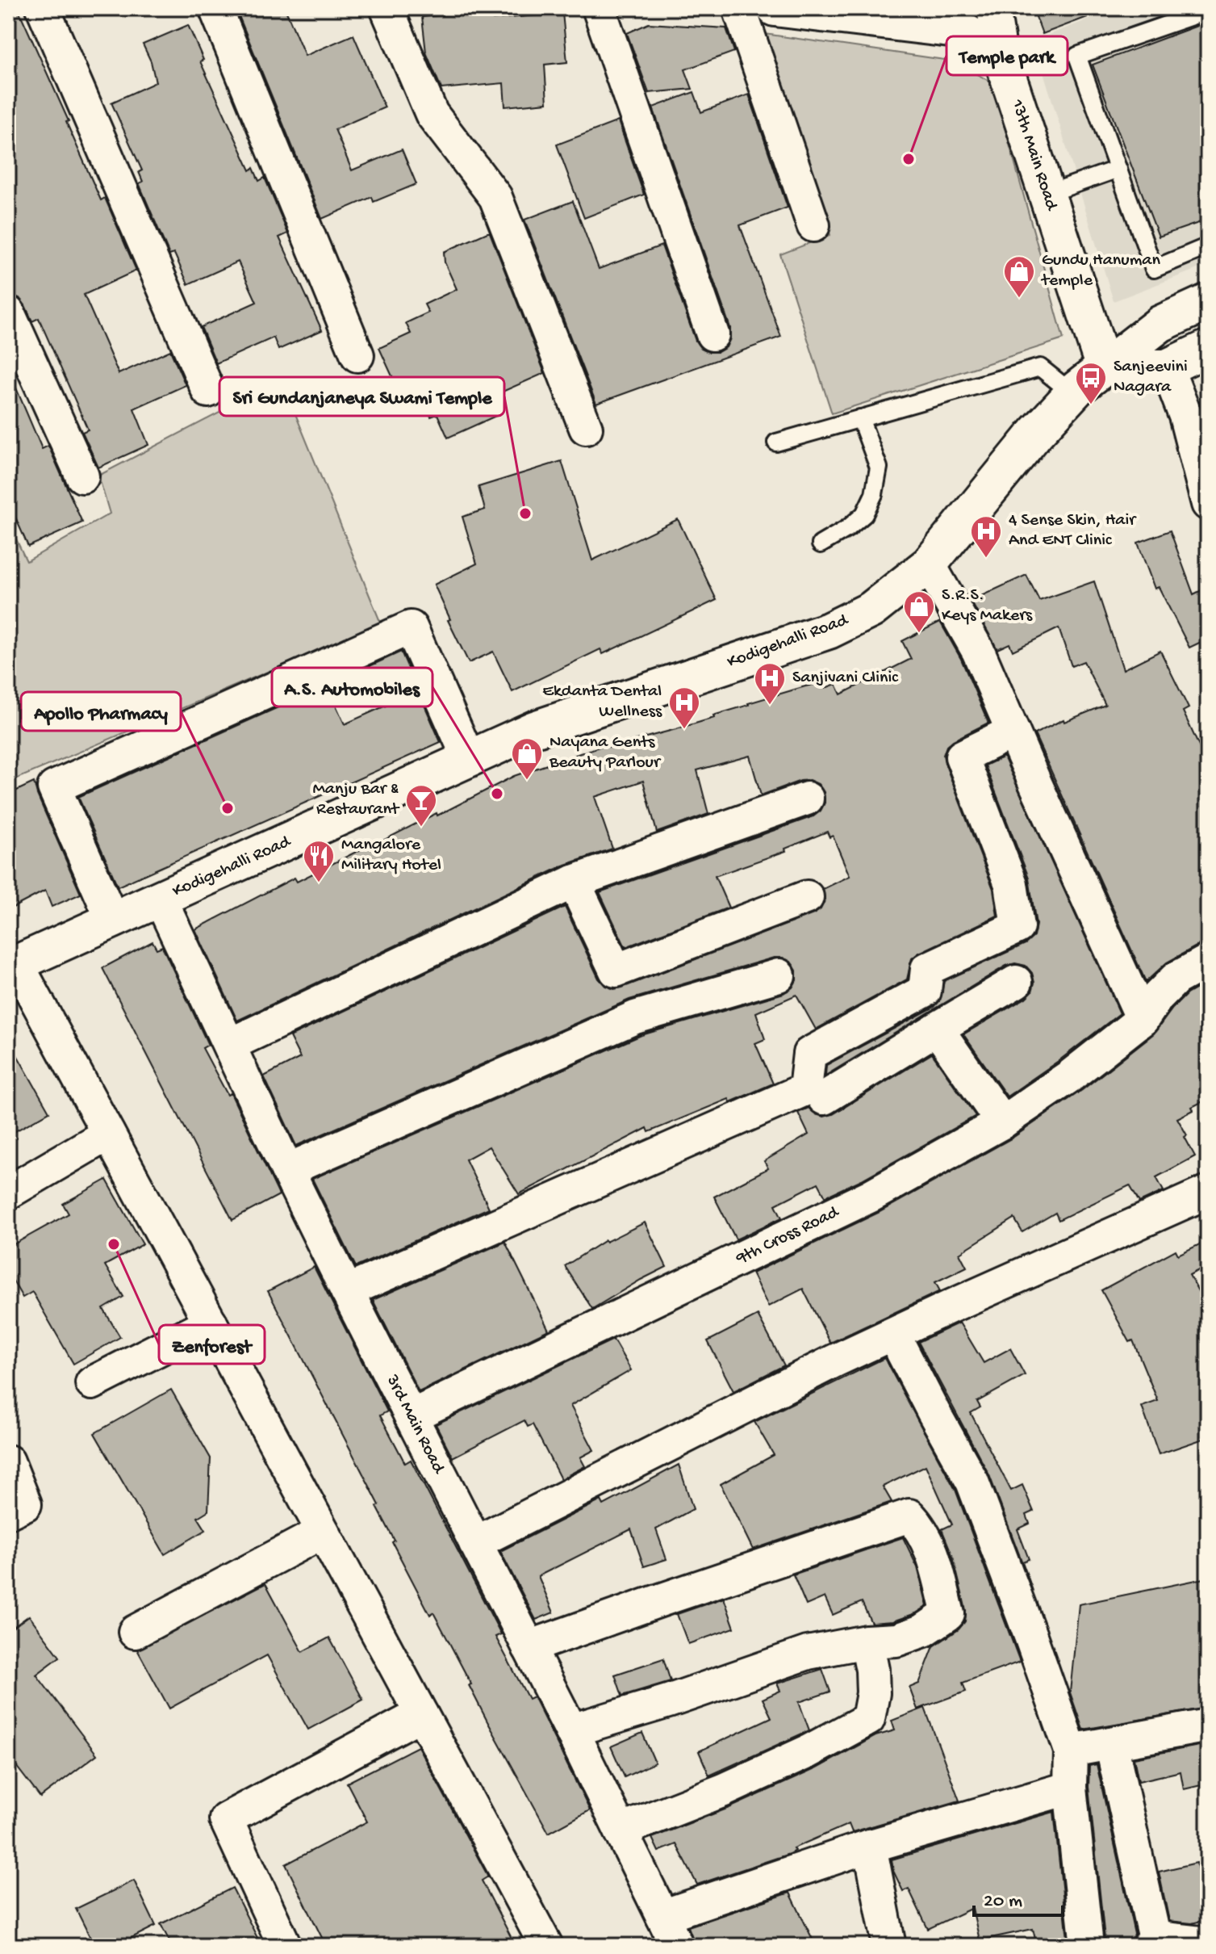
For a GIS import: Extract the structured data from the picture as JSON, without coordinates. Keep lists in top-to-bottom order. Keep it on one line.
{"streets":{"main road":["13th Main Road","Kodigehalli Road"],"street":["9th Cross Road","3rd Main Road"]},"crossings":[["13th Main Road","Kodigehalli Road"],["Kodigehalli Road","3rd Main Road"],["9th Cross Road","3rd Main Road"]],"places":{"other":["Temple park","Sri Gundanjaneya Swami Temple","A.S. Automobiles","Apollo Pharmacy","Zenforest"],"shop":["Gundu Hanuman temple","S.R.S. Keys Makers","Nayana Gents Beauty Parlour"],"bus stop":["Sanjeevini Nagara"],"hospital":["4 Sense Skin, Hair And ENT Clinic","Sanjivani Clinic","Ekdanta Dental Wellness"],"bar":["Manju Bar & Restaurant"],"restaurant":["Mangalore Military Hotel"]},"scale_bar":"20 m"}
